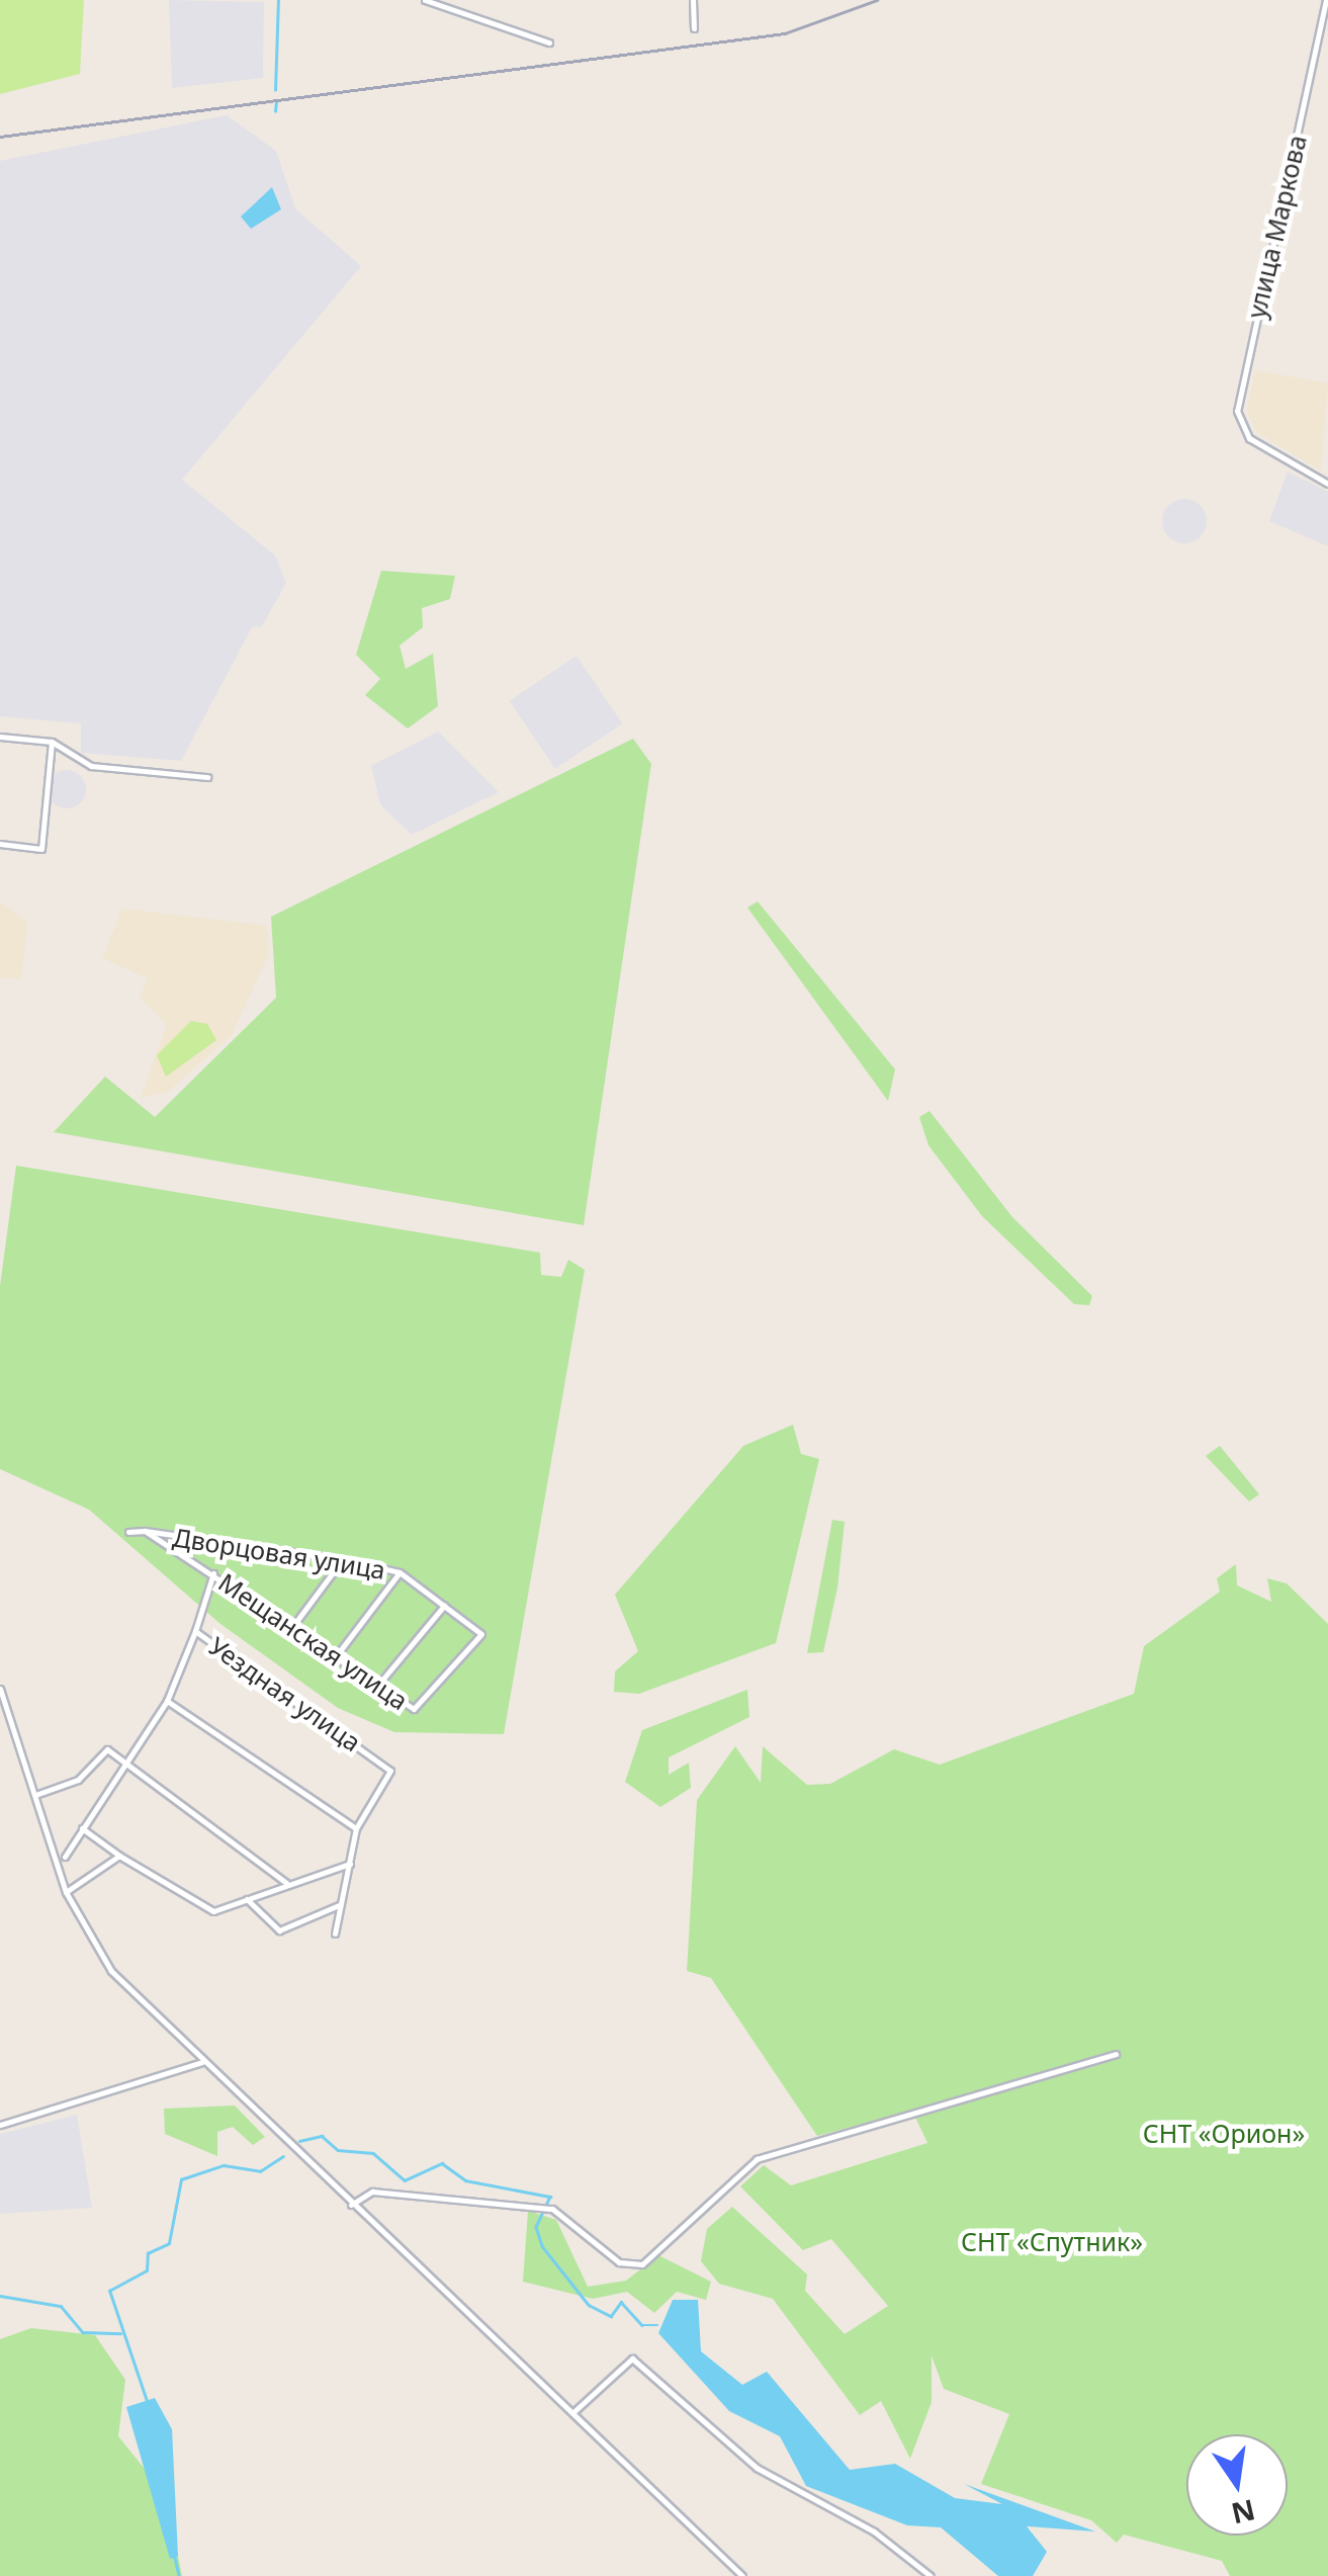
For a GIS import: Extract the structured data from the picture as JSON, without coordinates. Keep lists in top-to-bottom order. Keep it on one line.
{"streets":{"street":["улица Маркова","Дворцовая улица","Мещанская улица","Уездная улица"]},"crossings":[["Дворцовая улица","Мещанская улица"]],"parks":["СНТ «Орион»","СНТ «Спутник»"],"north":"bottom"}
